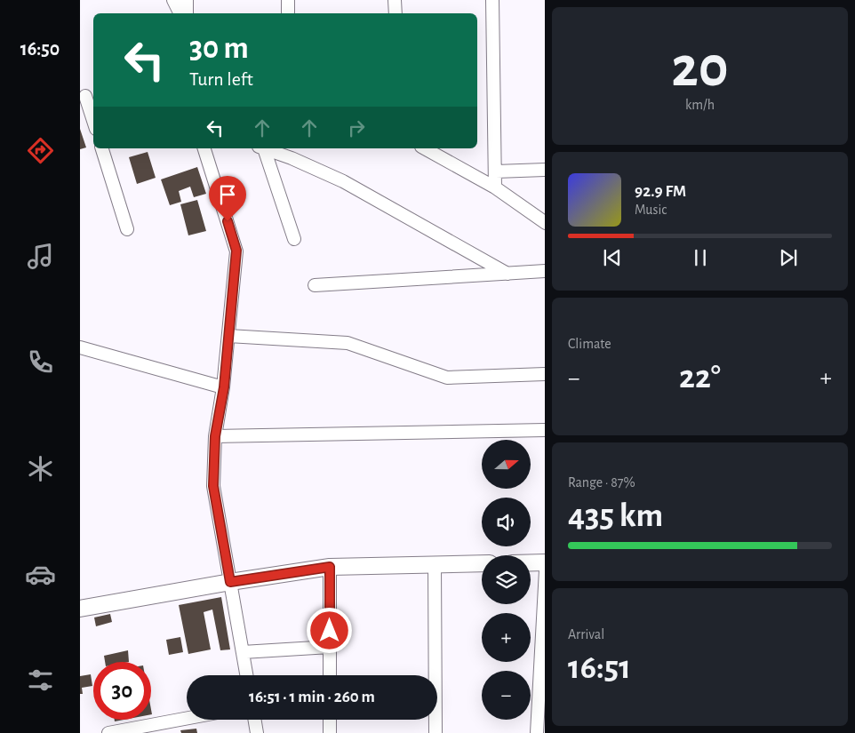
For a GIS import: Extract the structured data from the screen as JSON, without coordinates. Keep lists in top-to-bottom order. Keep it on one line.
{"north":"right","page":{"tabs":"16:50","tile":[["20","km/h"],"Climate",["Range · 87%","435 km"],["Arrival","16:51"]],"turn":["30 m","Turn left"],"song":["92.9 FM","Music"],"heat":["−","22°","+"],"map_buttons":["+","−"],"limit":"30","trip":"16:51 · 1 min · 260 m"}}
